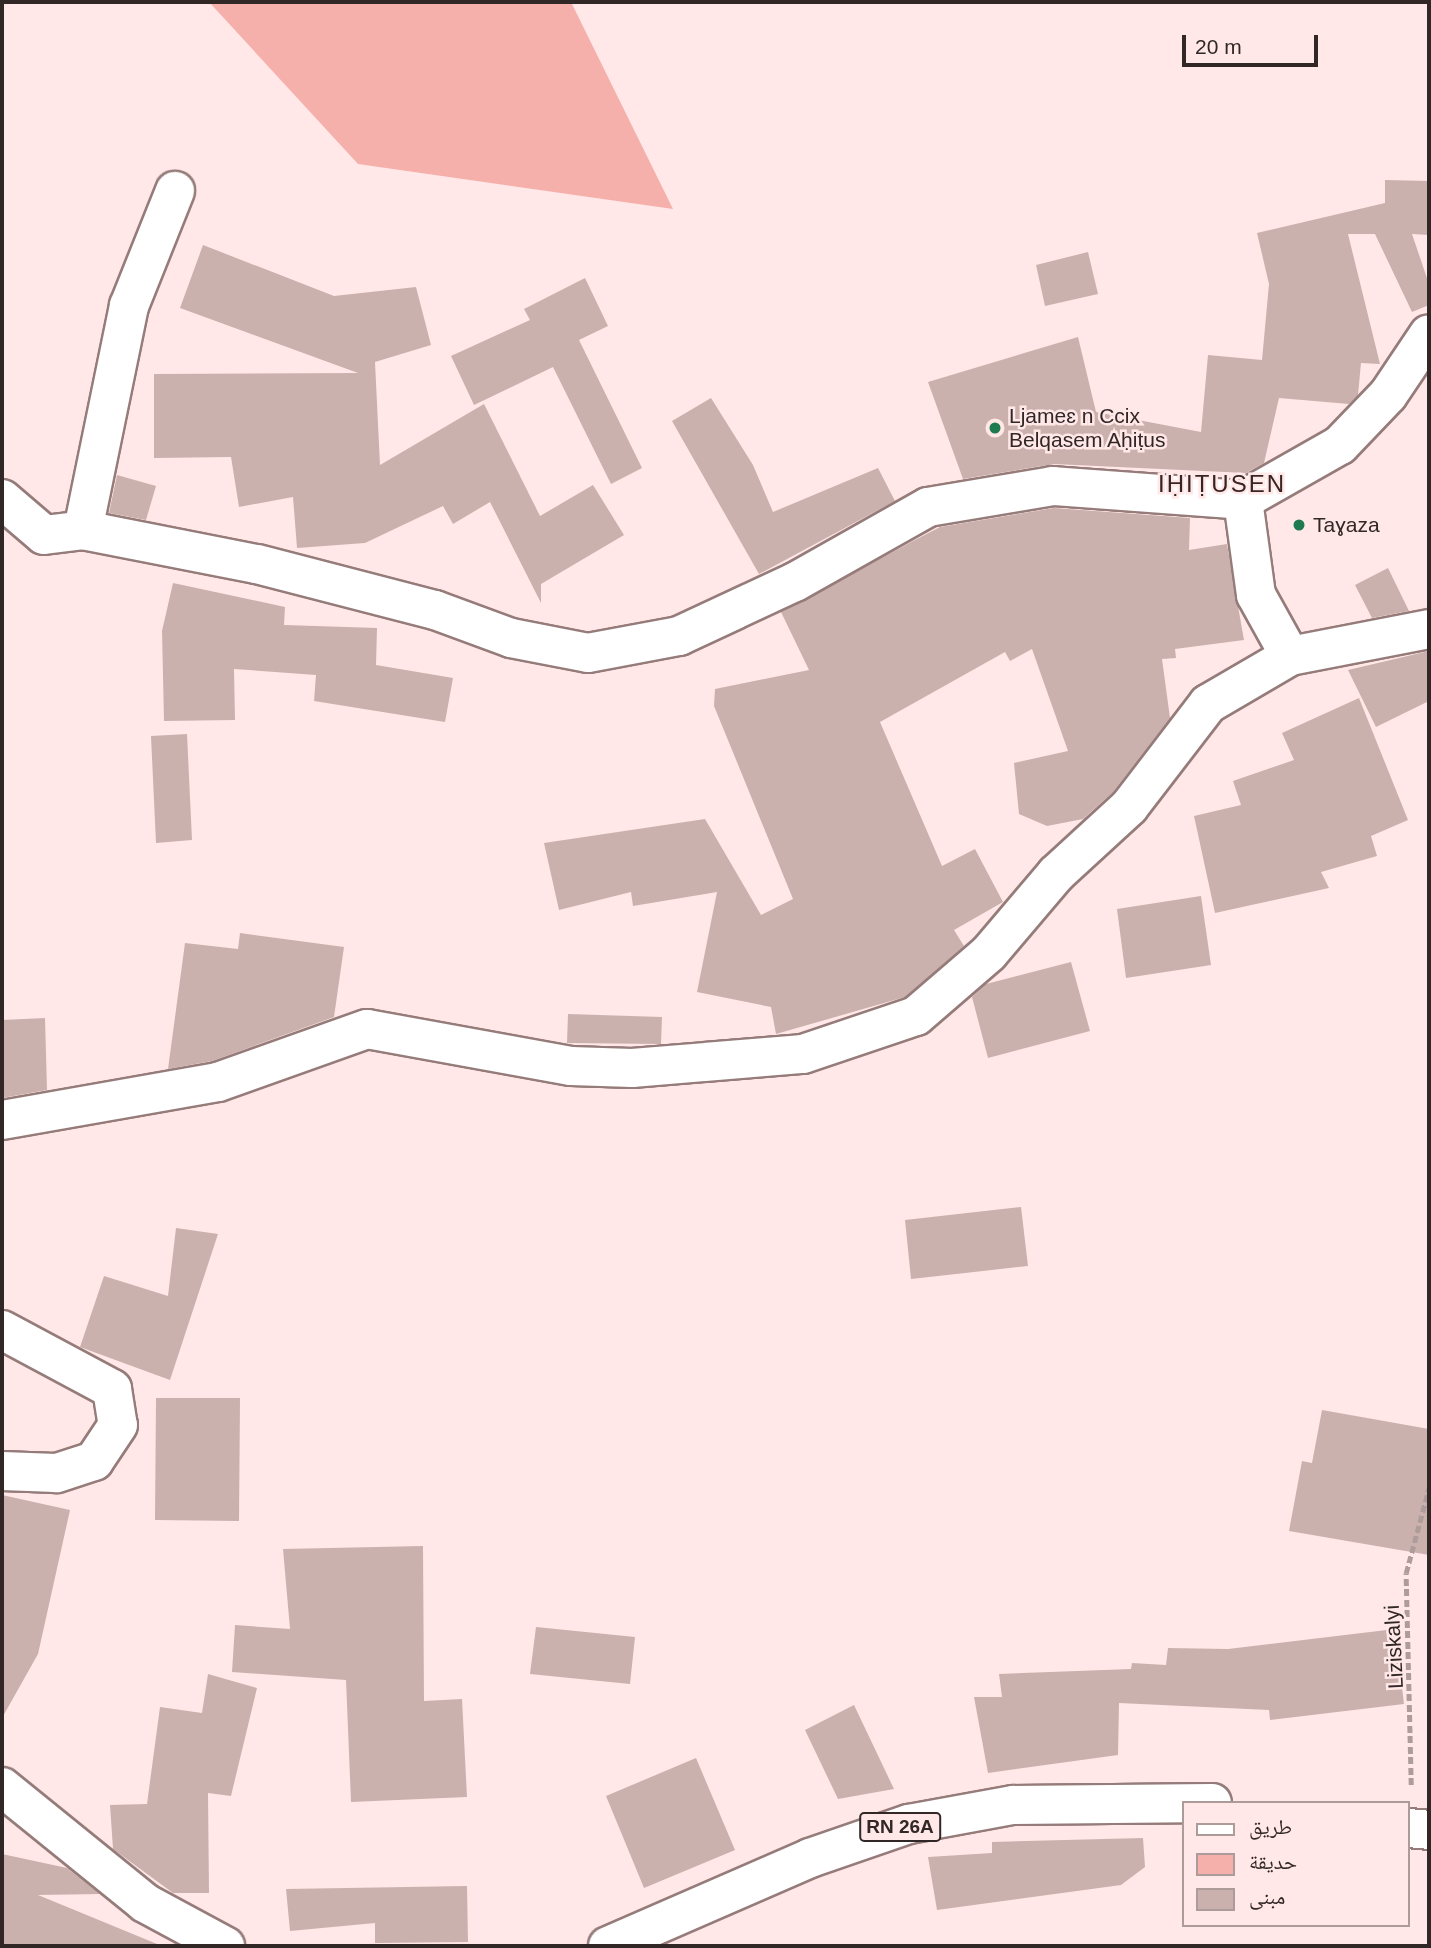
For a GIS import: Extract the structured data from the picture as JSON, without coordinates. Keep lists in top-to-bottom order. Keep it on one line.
{"streets":{"street":["RN 26A"],"path":["Liziskalyi"]},"districts":["IḤIṬUSEN"],"places":["Ljameɛ n Ccix Belqasem Aḥiṭus","Taɣaza"],"legend":["طريق","حديقة","مبنى"],"scale_bar":"20 m"}
